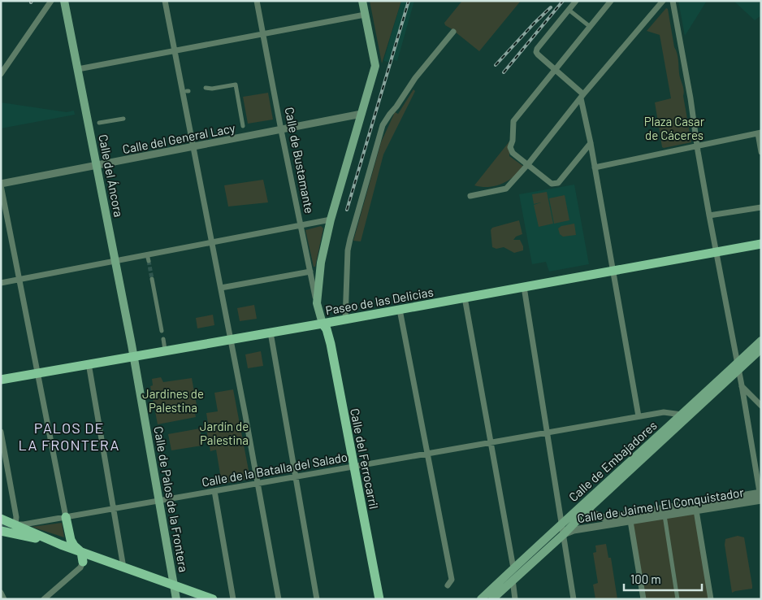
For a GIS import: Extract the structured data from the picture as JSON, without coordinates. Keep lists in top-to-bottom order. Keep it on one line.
{"streets":{"main road":["Calle de Bustamante","Calle del Áncora","Paseo de las Delicias","Calle del Ferrocarril","Calle de Embajadores","Calle de Palos de la Frontera"],"street":["Calle del General Lacy","Calle de la Batalla del Salado","Calle de Jaime I El Conquistador"]},"crossings":[["Calle del General Lacy","Calle de Bustamante"],["Calle del General Lacy","Calle del Áncora"],["Calle de Bustamante","Paseo de las Delicias"],["Calle de Bustamante","Calle del Ferrocarril"],["Calle del Áncora","Paseo de las Delicias"],["Calle del Áncora","Calle de Palos de la Frontera"],["Paseo de las Delicias","Calle del Ferrocarril"],["Paseo de las Delicias","Calle de Palos de la Frontera"],["Calle del Ferrocarril","Calle de la Batalla del Salado"],["Calle de Embajadores","Calle de la Batalla del Salado"],["Calle de Embajadores","Calle de Jaime I El Conquistador"],["Calle de la Batalla del Salado","Calle de Palos de la Frontera"]],"districts":["PALOS DE LA FRONTERA"],"parks":["Plaza Casar de Cáceres","Jardines de Palestina","Jardín de Palestina"],"scale_bar":"100 m"}
